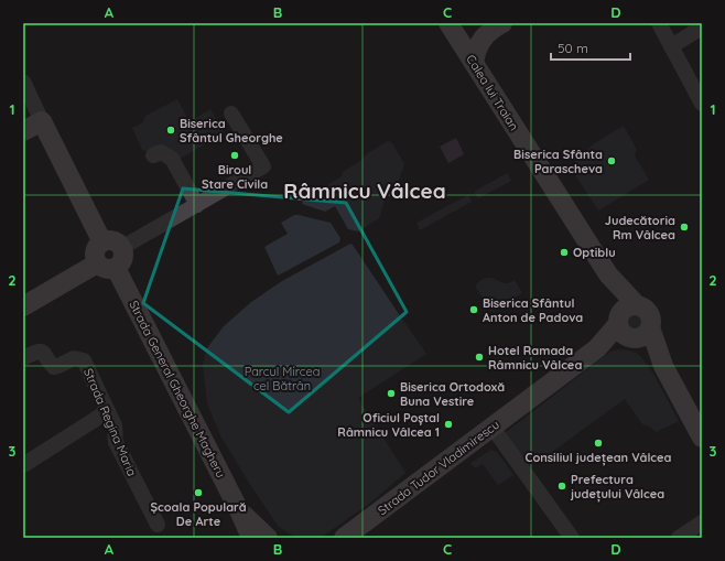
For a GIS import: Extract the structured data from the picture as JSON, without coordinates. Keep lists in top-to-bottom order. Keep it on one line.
{"streets":{"main road":["Calea lui Traian","Strada General Gheorghe Magheru","Strada Tudor Vladimirescu"],"street":["Strada Regina Maria"]},"crossings":[["Calea lui Traian","Strada Tudor Vladimirescu"]],"districts":["Râmnicu Vâlcea"],"parks":["Parcul Mircea cel Bătrân"],"places":["Biserica Sfântul Gheorghe","Biroul Stare Civila","Biserica Sfânta Parascheva","Judecătoria Rm Vâlcea","Optiblu","Biserica Sfântul Anton de Padova","Hotel Ramada Râmnicu Vâlcea","Biserica Ortodoxă Buna Vestire","Oficiul Poștal Râmnicu Vâlcea 1","Consiliul județean Vâlcea","Prefectura județului Vâlcea","Școala Populară De Arte"],"scale_bar":"50 m","grid":{"columns":["A","B","C","D"],"rows":["1","2","3"]}}
